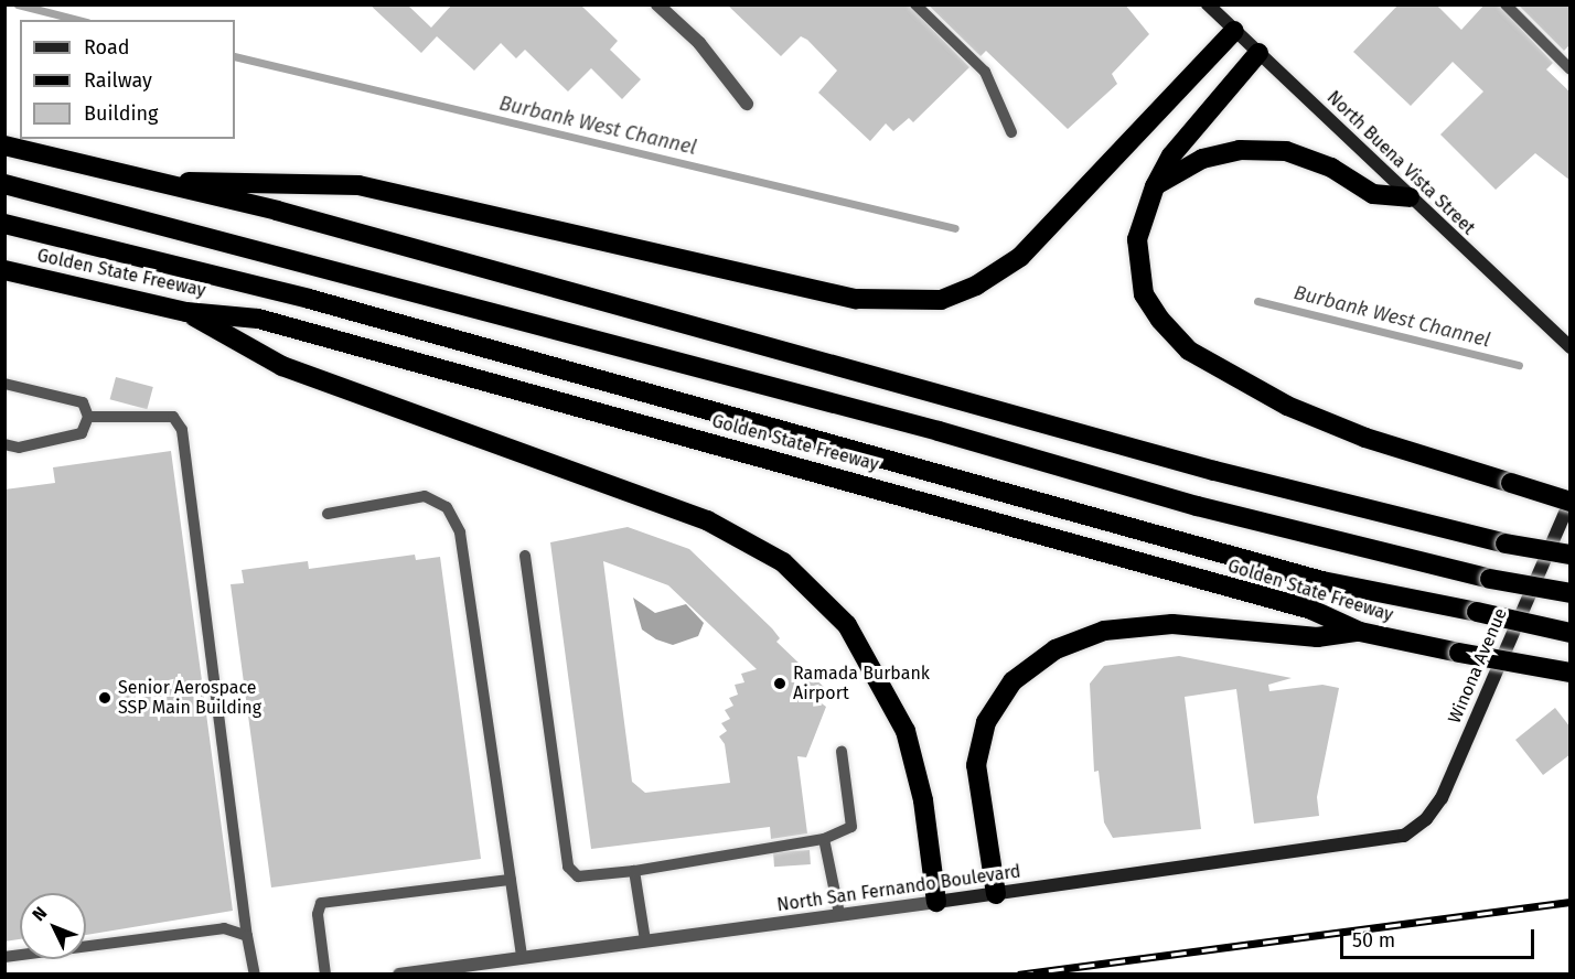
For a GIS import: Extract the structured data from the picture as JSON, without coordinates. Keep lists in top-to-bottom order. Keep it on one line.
{"streets":{"highway":["Golden State Freeway"],"main road":["North Buena Vista Street","Winona Avenue","North San Fernando Boulevard"]},"crossings":[["Winona Avenue","North San Fernando Boulevard"]],"water":["Burbank West Channel"],"places":["Ramada Burbank Airport","Senior Aerospace SSP Main Building"],"legend":["Road","Railway","Building"],"scale_bar":"50 m","north":"top left"}
